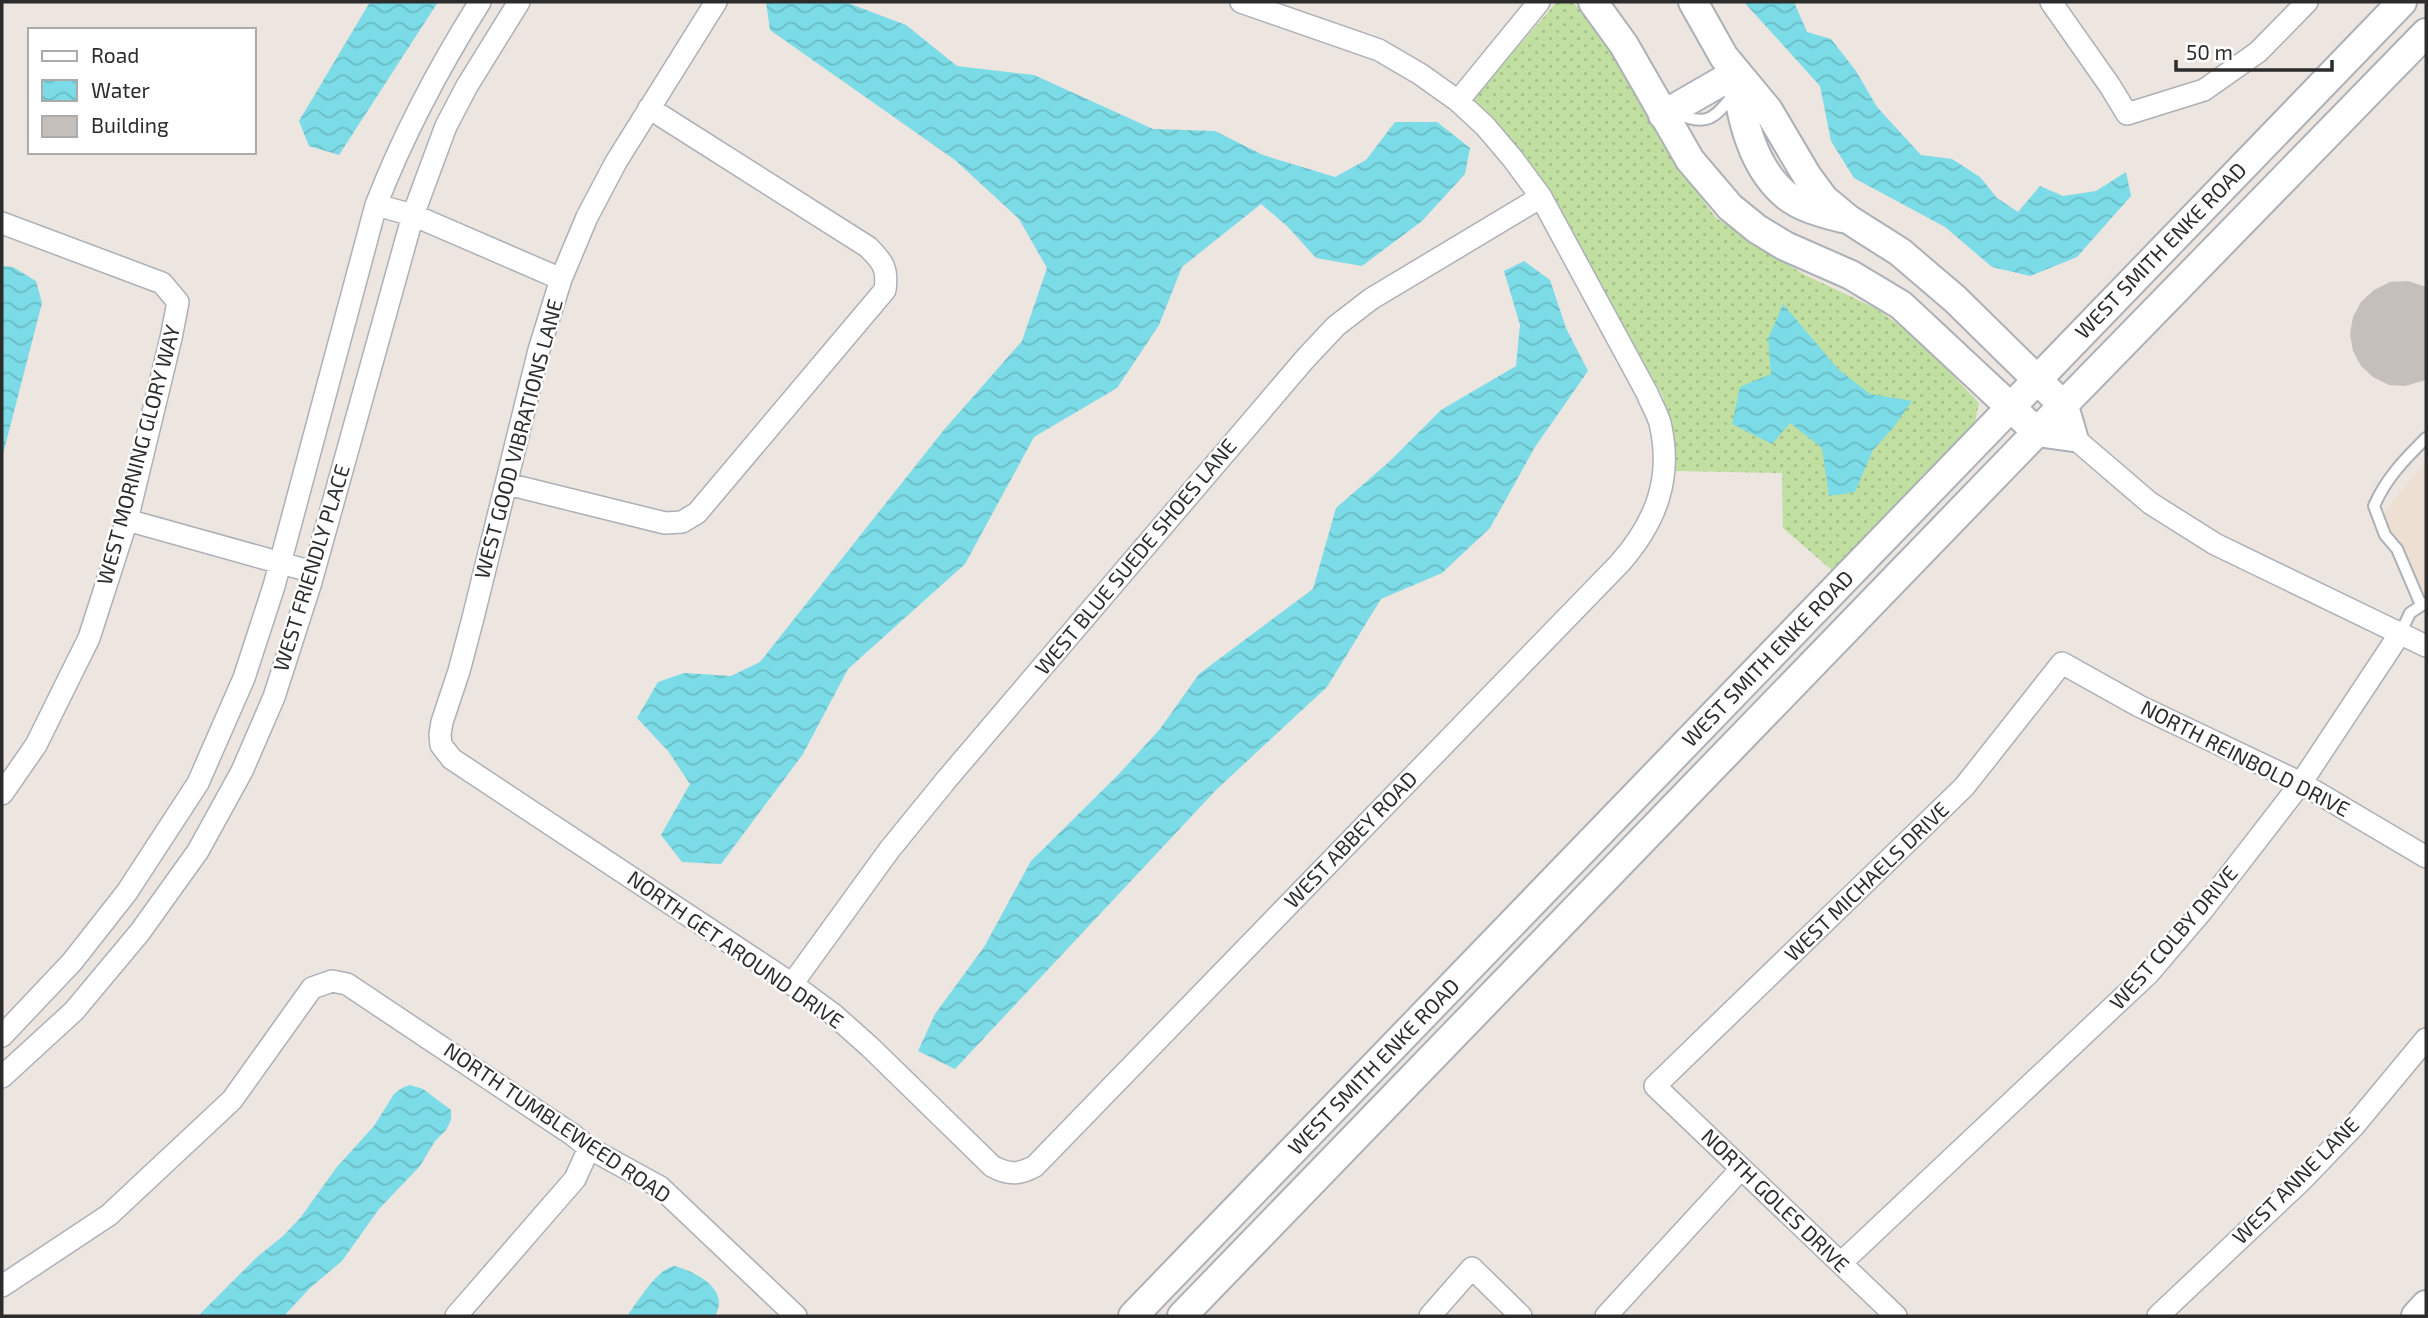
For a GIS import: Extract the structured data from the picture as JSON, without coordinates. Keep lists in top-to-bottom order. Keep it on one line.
{"streets":{"street":["WEST SMITH ENKE ROAD","WEST GOOD VIBRATIONS LANE","WEST MORNING GLORY WAY","WEST BLUE SUEDE SHOES LANE","WEST FRIENDLY PLACE","NORTH REINBOLD DRIVE","WEST ABBEY ROAD","WEST MICHAELS DRIVE","WEST COLBY DRIVE","NORTH GET AROUND DRIVE","NORTH TUMBLEWEED ROAD","WEST ANNE LANE","NORTH GOLES DRIVE"]},"crossings":[["WEST GOOD VIBRATIONS LANE","NORTH GET AROUND DRIVE"],["WEST BLUE SUEDE SHOES LANE","WEST ABBEY ROAD"],["WEST BLUE SUEDE SHOES LANE","NORTH GET AROUND DRIVE"],["NORTH REINBOLD DRIVE","WEST MICHAELS DRIVE"],["NORTH REINBOLD DRIVE","WEST COLBY DRIVE"],["WEST ABBEY ROAD","NORTH GET AROUND DRIVE"],["WEST MICHAELS DRIVE","NORTH GOLES DRIVE"],["WEST COLBY DRIVE","NORTH GOLES DRIVE"]],"legend":["Road","Water","Building"],"scale_bar":"50 m"}
